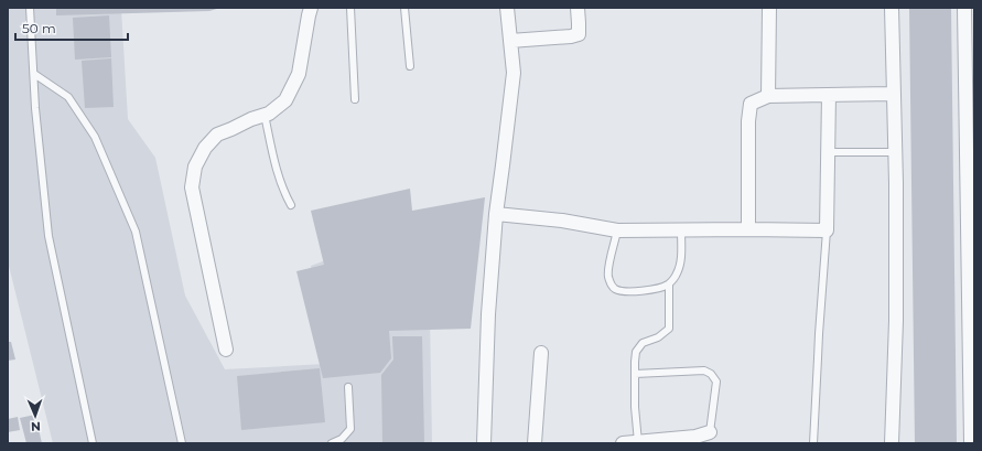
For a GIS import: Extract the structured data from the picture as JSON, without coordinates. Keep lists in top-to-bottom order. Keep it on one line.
{"scale_bar":"50 m","north":"bottom"}
